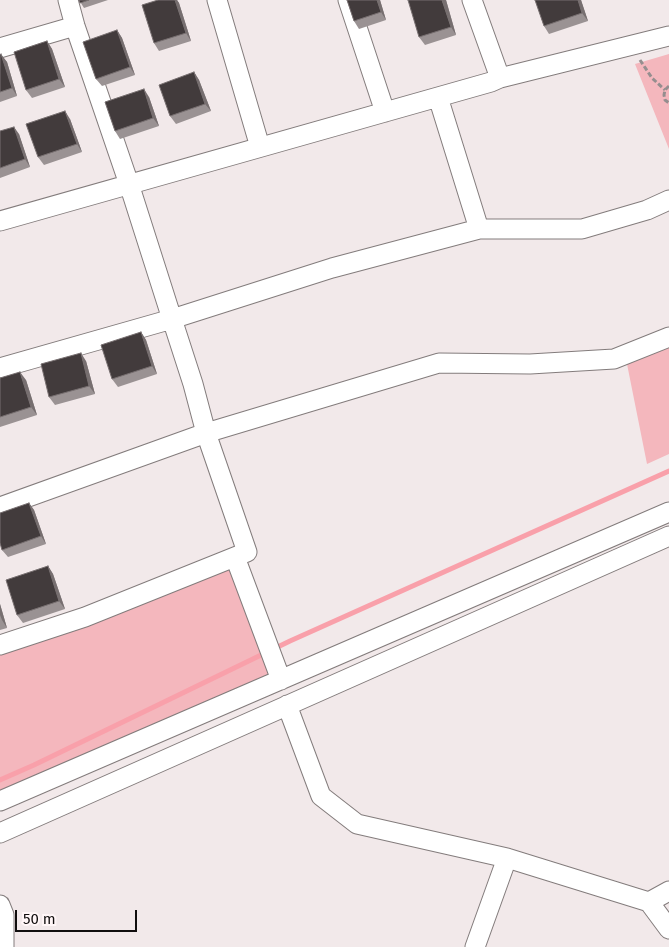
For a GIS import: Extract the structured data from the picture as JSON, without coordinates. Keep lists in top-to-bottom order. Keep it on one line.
{"scale_bar":"50 m"}
